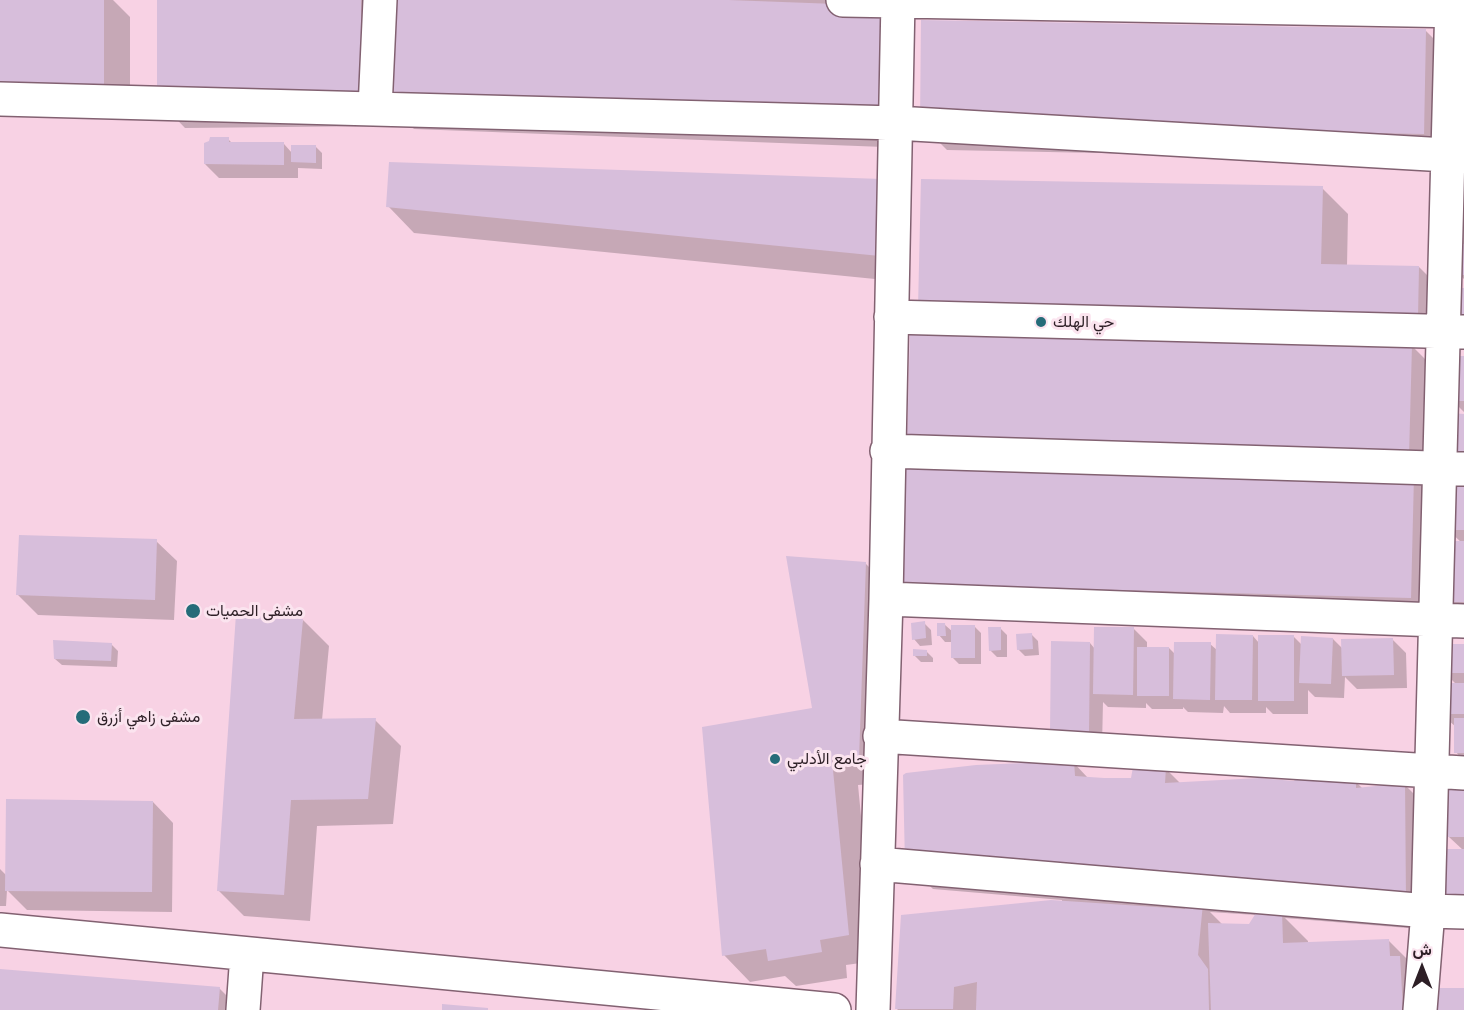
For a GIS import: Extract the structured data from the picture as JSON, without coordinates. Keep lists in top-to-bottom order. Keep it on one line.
{"places":["حي الهلك","مشفى الحميات","مشفى زاهي أزرق","جامع الأدلبي"],"north":"top"}
